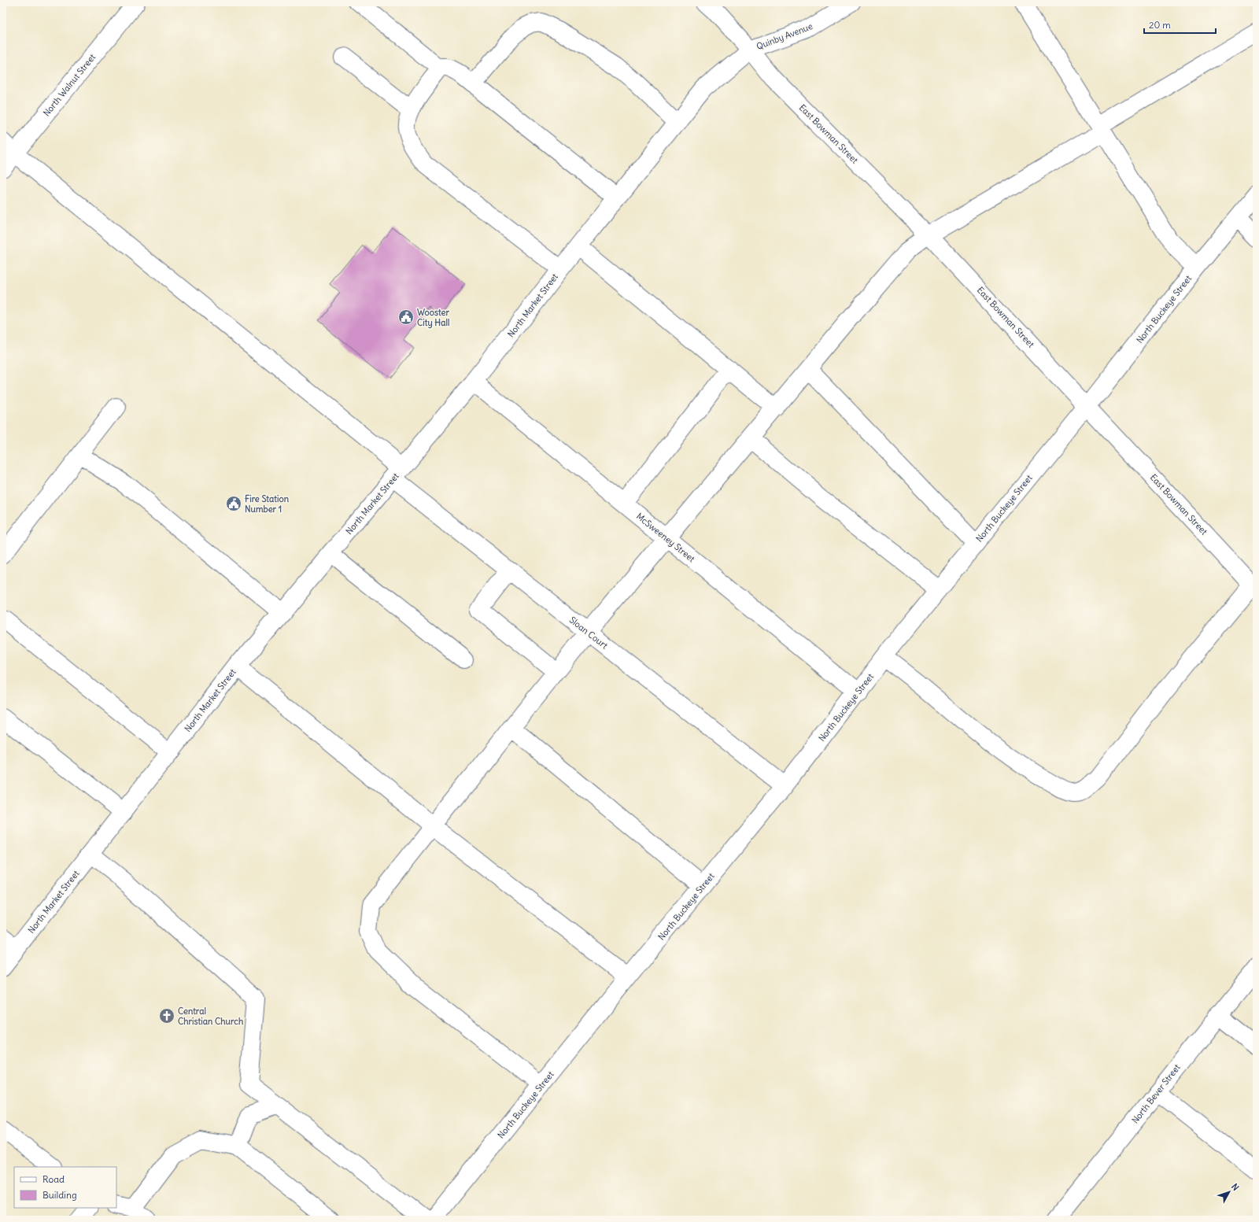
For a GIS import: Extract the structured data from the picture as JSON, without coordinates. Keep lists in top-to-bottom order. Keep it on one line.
{"streets":{"street":["Quinby Avenue","North Walnut Street","East Bowman Street","North Market Street","North Buckeye Street","McSweeney Street","Sloan Court","North Bever Street"]},"crossings":[["Quinby Avenue","East Bowman Street"],["Quinby Avenue","North Market Street"],["North Walnut Street","Sloan Court"],["East Bowman Street","North Market Street"],["East Bowman Street","North Buckeye Street"],["North Market Street","McSweeney Street"],["North Market Street","Sloan Court"],["North Buckeye Street","McSweeney Street"],["North Buckeye Street","Sloan Court"]],"places":{"public building":["Wooster City Hall","Fire Station Number 1"],"church":["Central Christian Church"]},"legend":["Road","Building"],"scale_bar":"20 m","north":"top right"}
